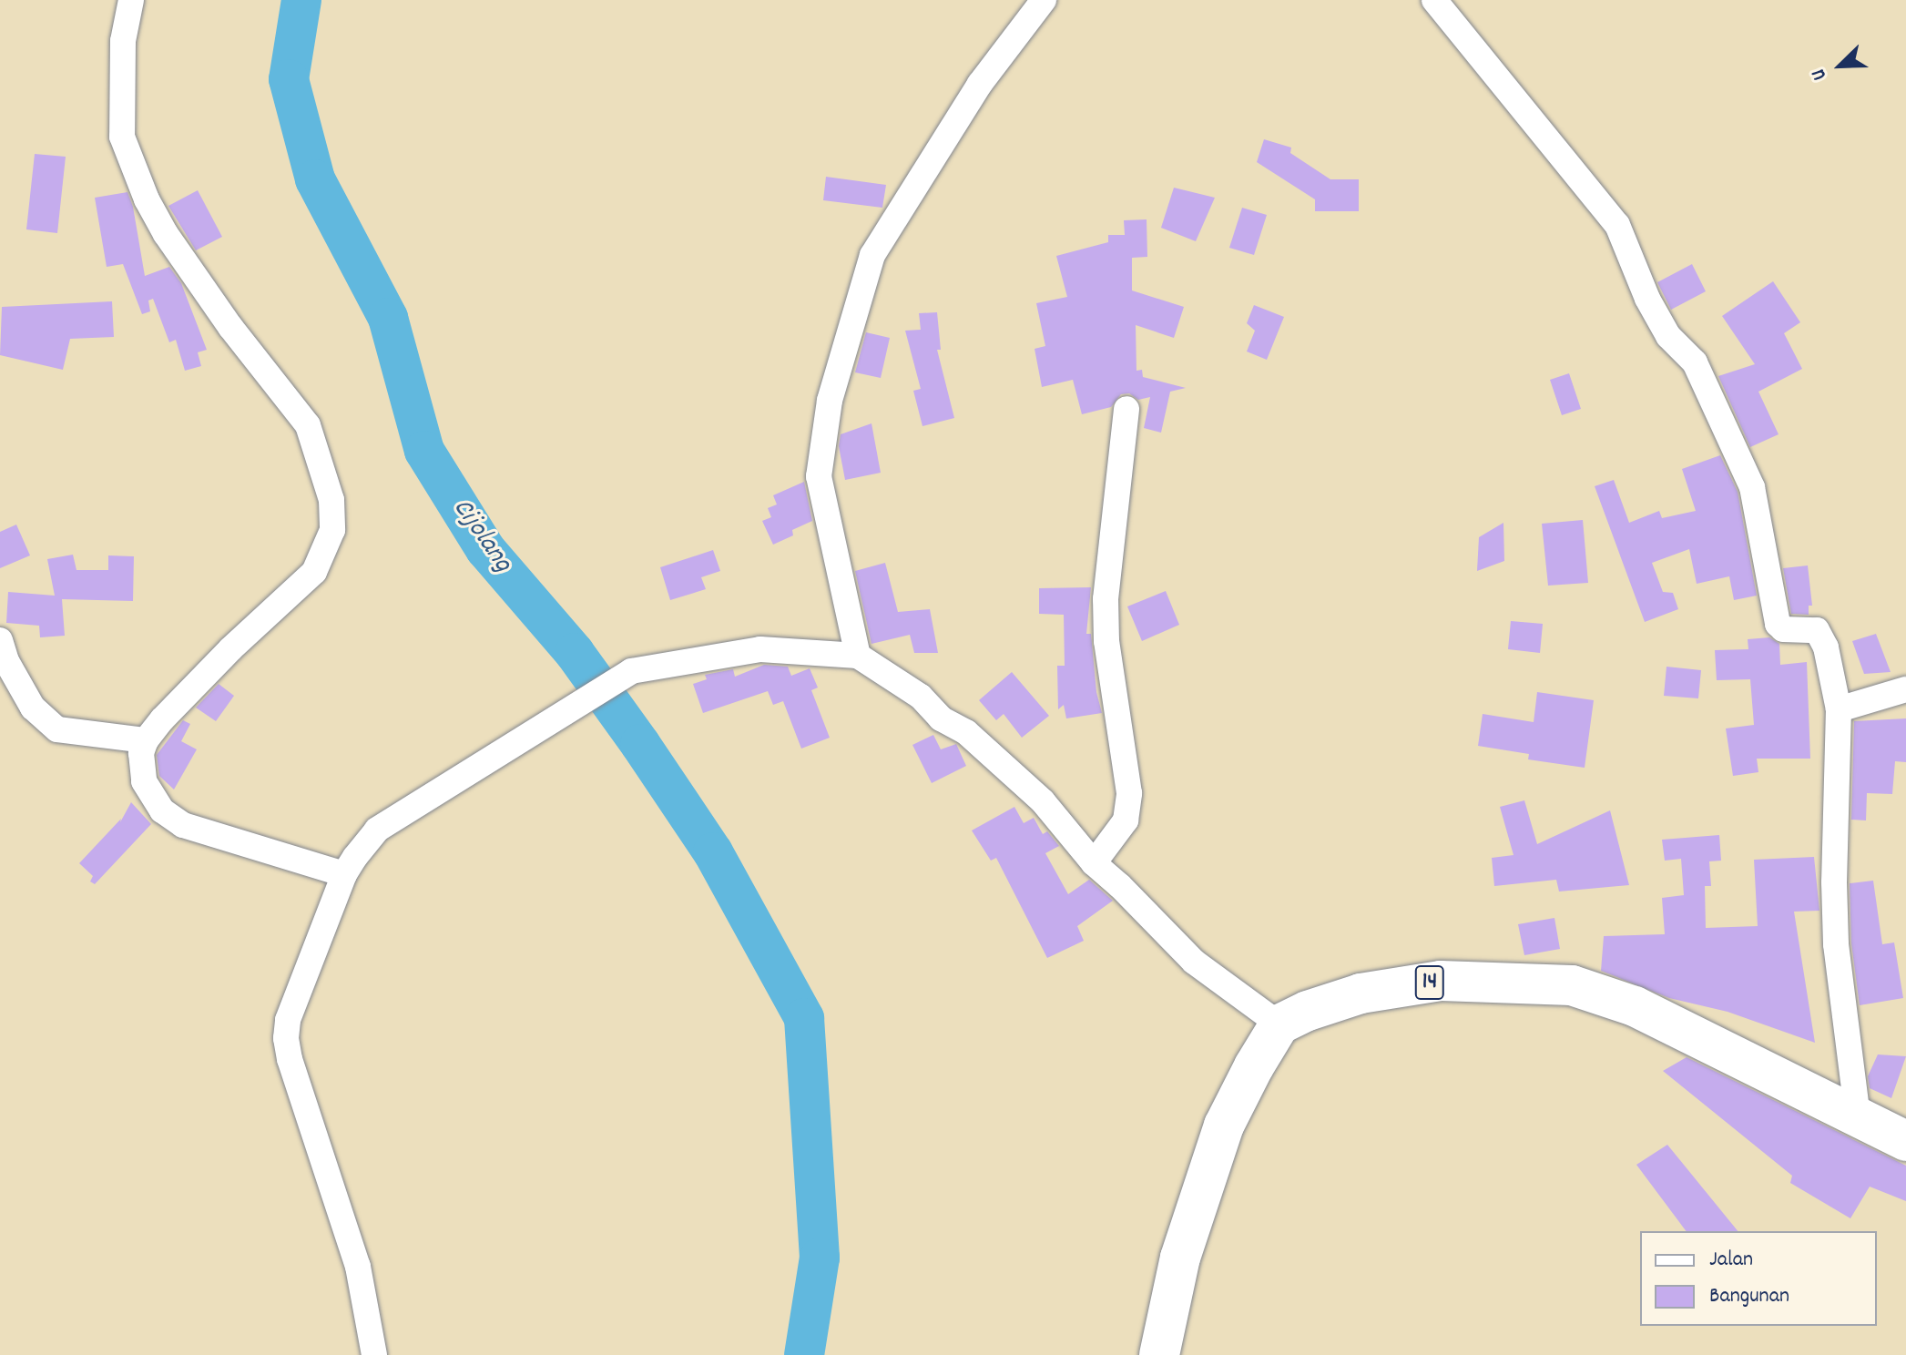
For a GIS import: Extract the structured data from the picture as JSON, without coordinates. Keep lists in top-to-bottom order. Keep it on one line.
{"streets":{"highway":["14"]},"water":["Cijolang"],"legend":["Jalan","Bangunan"],"north":"bottom left"}
